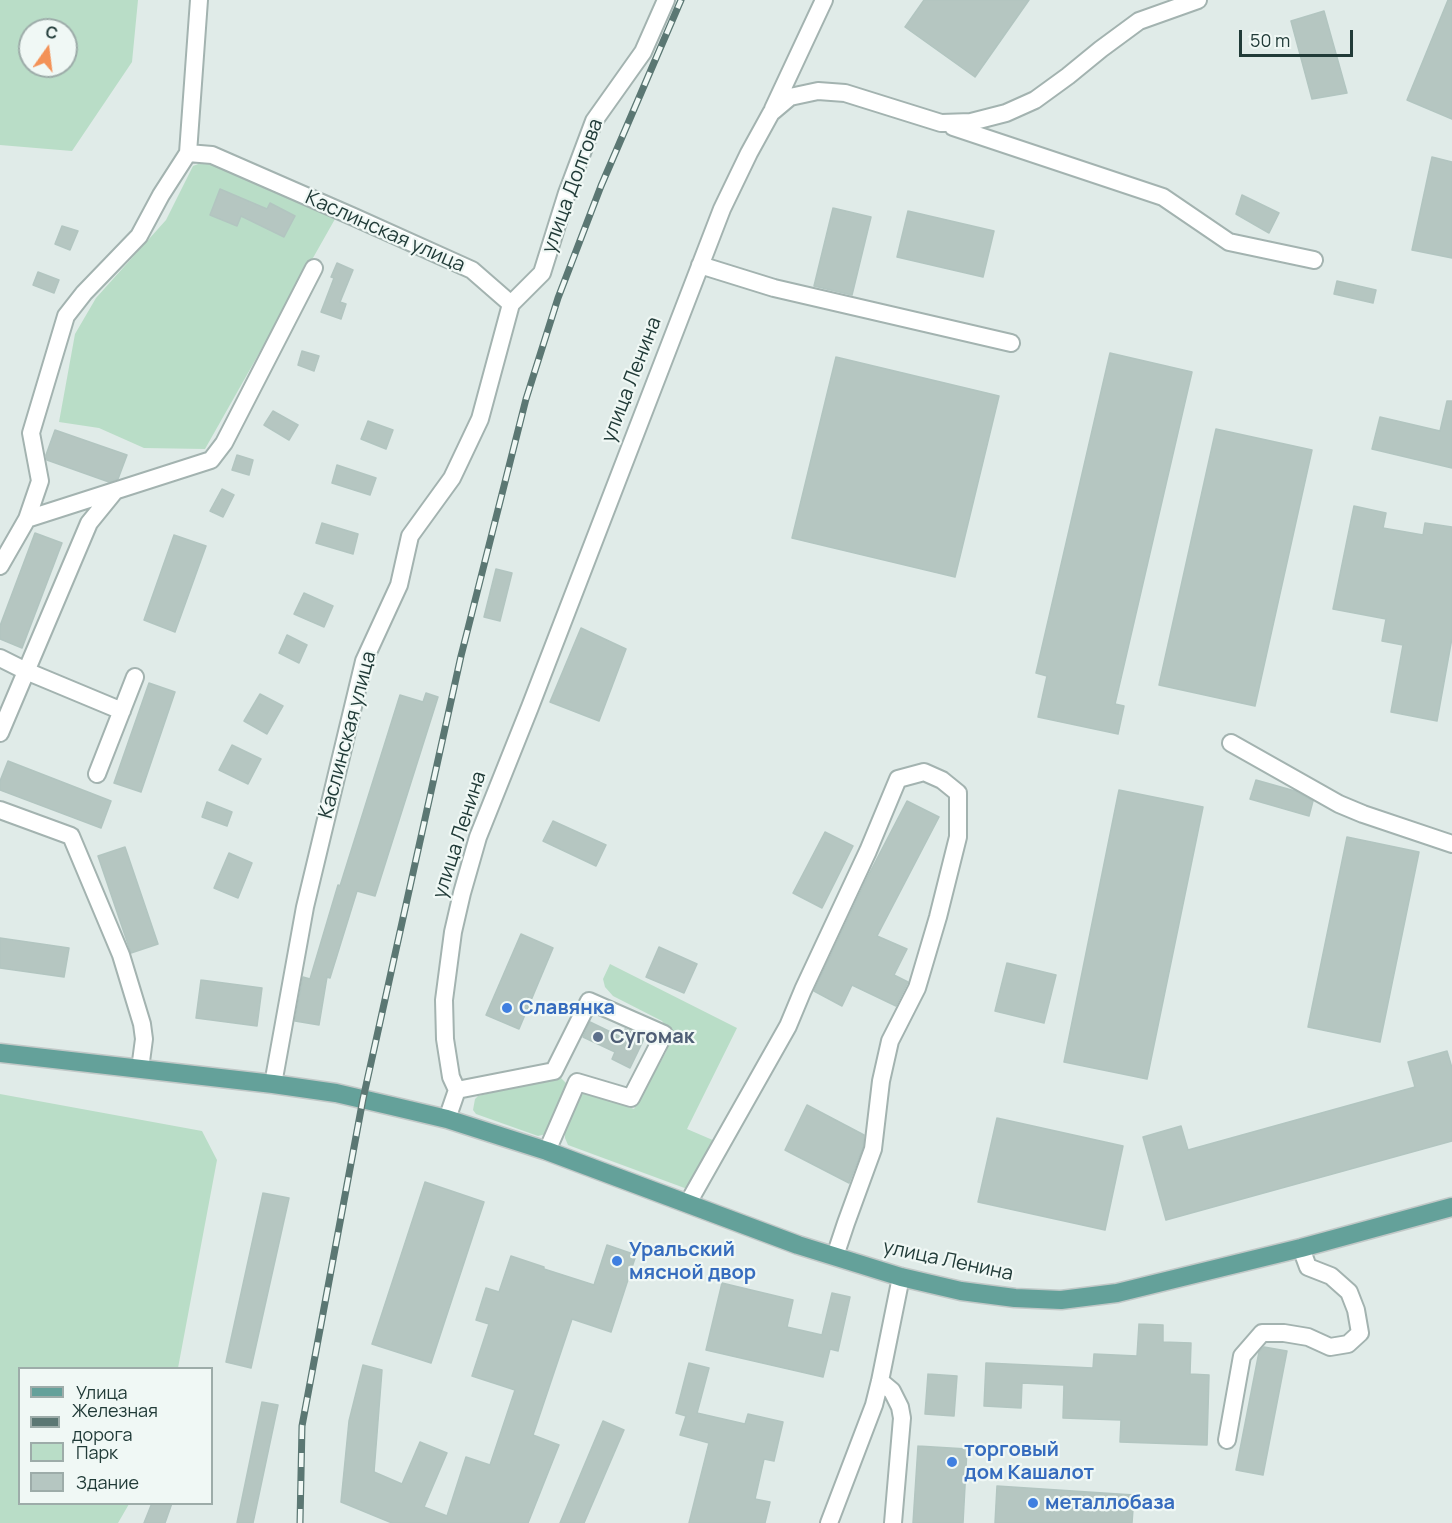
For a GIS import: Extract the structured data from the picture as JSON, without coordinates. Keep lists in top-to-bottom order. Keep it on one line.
{"streets":{"main road":["улица Ленина"],"street":["улица Долгова","Каслинская улица"]},"crossings":[["улица Долгова","Каслинская улица"],["Каслинская улица","улица Ленина"]],"places":["Славянка","Сугомак","Уральский мясной двор","торговый дом Кашалот","металлобаза"],"legend":["Улица","Железная дорога","Парк","Здание"],"scale_bar":"50 m","north":"top"}
